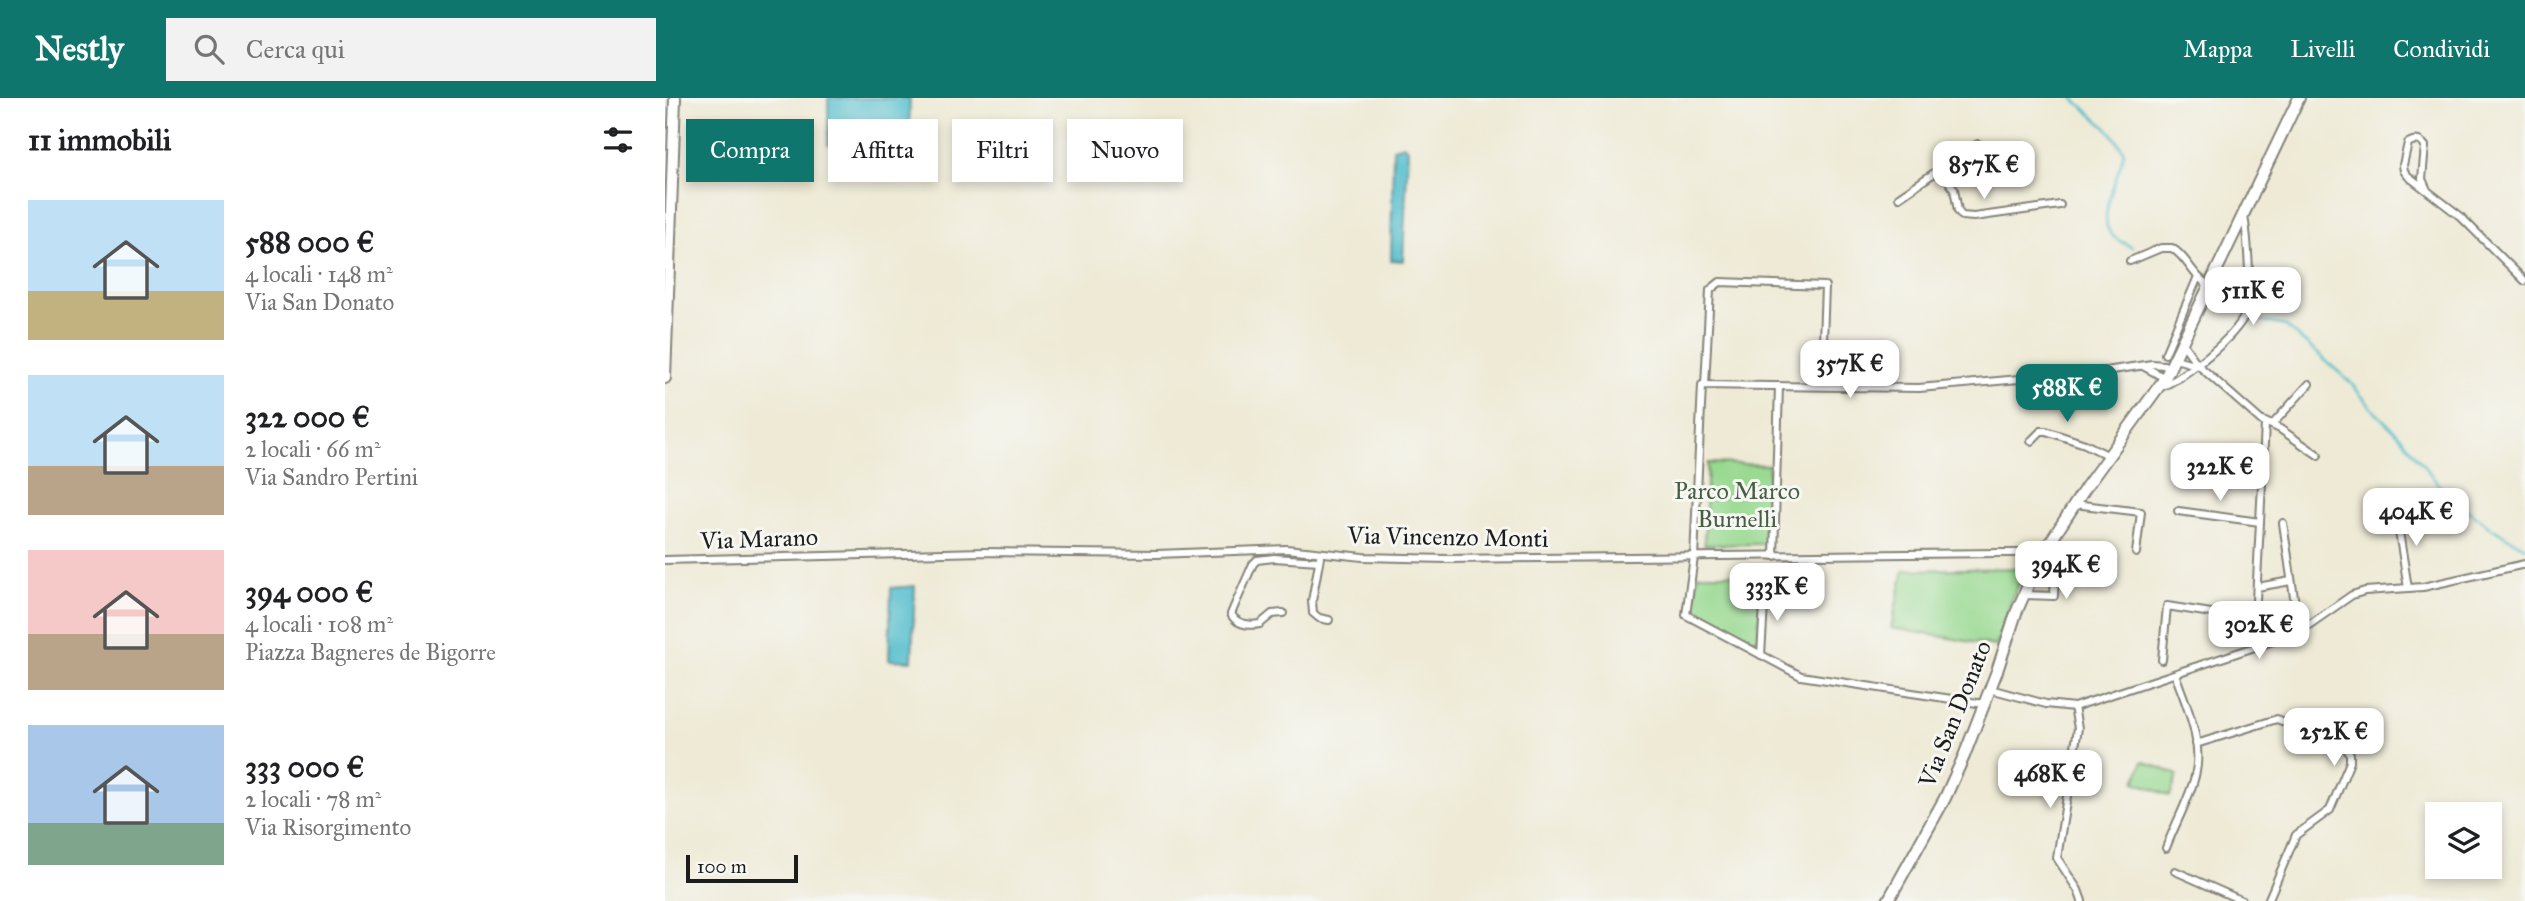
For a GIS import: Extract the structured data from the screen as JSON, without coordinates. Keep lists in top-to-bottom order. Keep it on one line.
{"streets":{"main road":["Via San Donato"],"street":["Via Vincenzo Monti","Via Marano"]},"crossings":[["Via Vincenzo Monti","Via Marano"],["Via Vincenzo Monti","Via San Donato"]],"parks":["Parco Marco Burnelli"],"scale_bar":"100 m","page":{"header":"Nestly","search":"Cerca qui","nav":["Mappa","Livelli","Condividi"],"heading":"11 immobili","chip":["Compra","Affitta","Filtri","Nuovo"],"price":["857K €","511K €","357K €","588K €","322K €","404K €","394K €","333K €","302K €","252K €","468K €"],"list":[{"name":"588 000 €","note":"4 locali · 148 m² · Via San Donato"},{"name":"322 000 €","note":"2 locali · 66 m² · Via Sandro Pertini"},{"name":"394 000 €","note":"4 locali · 108 m² · Piazza Bagneres de Bigorre"},{"name":"333 000 €","note":"2 locali · 78 m² · Via Risorgimento"}],"scale":"100 m"}}
